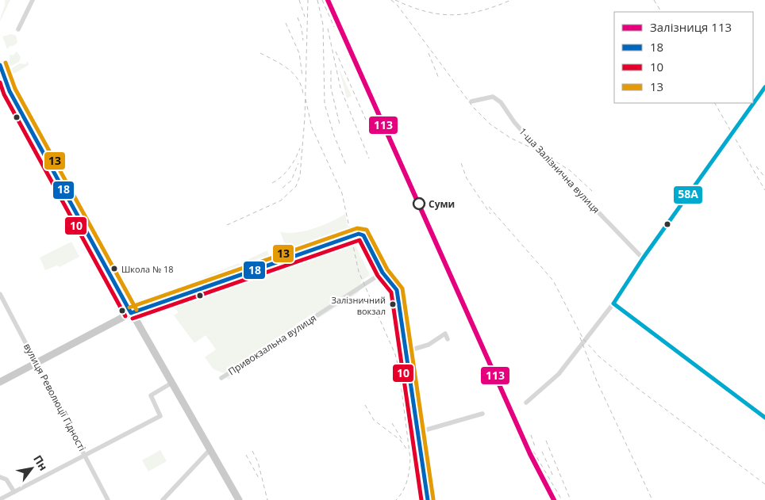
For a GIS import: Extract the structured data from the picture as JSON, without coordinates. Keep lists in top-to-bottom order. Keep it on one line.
{"streets":{"street":["1-ша Залізнична вулиця","Привокзальна вулиця","вулиця Революції Гідності"]},"places":["Суми","Школа № 18","Залізничний вокзал"],"lines":["rail line 113","transit line 13","transit line 18","transit line 10","transit line 58А"],"legend":["Залізниця 113","18","10","13"],"north":"top right"}
